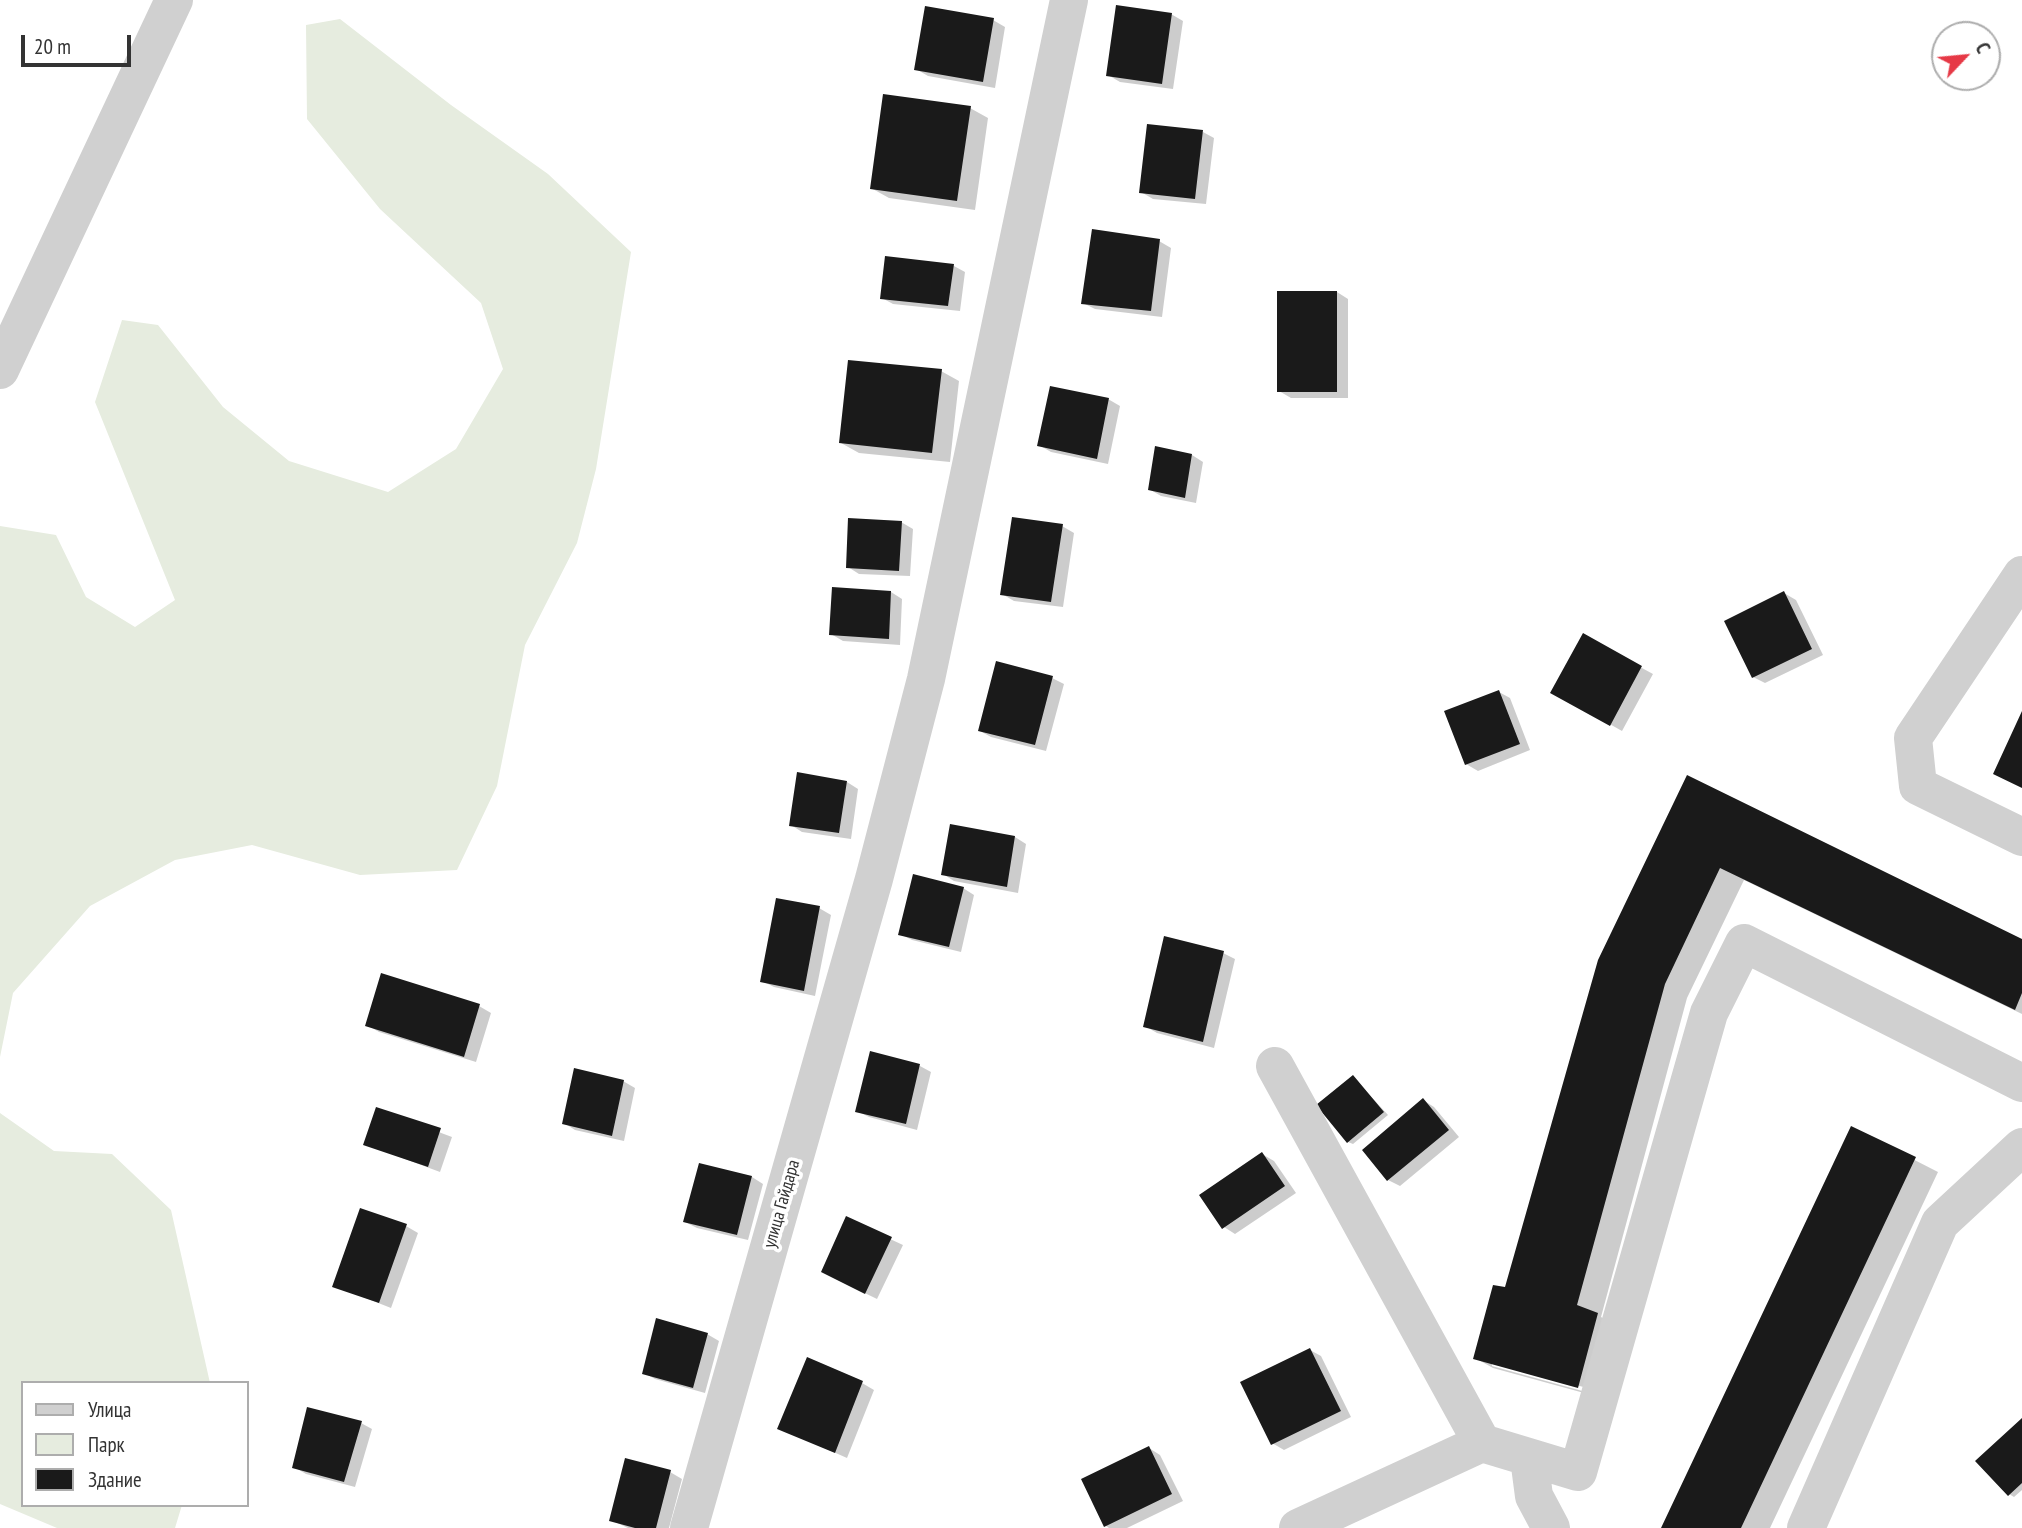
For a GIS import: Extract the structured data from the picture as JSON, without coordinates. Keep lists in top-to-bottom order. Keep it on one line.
{"streets":{"street":["улица Гайдара"]},"legend":["Улица","Парк","Здание"],"scale_bar":"20 m","north":"top right"}
